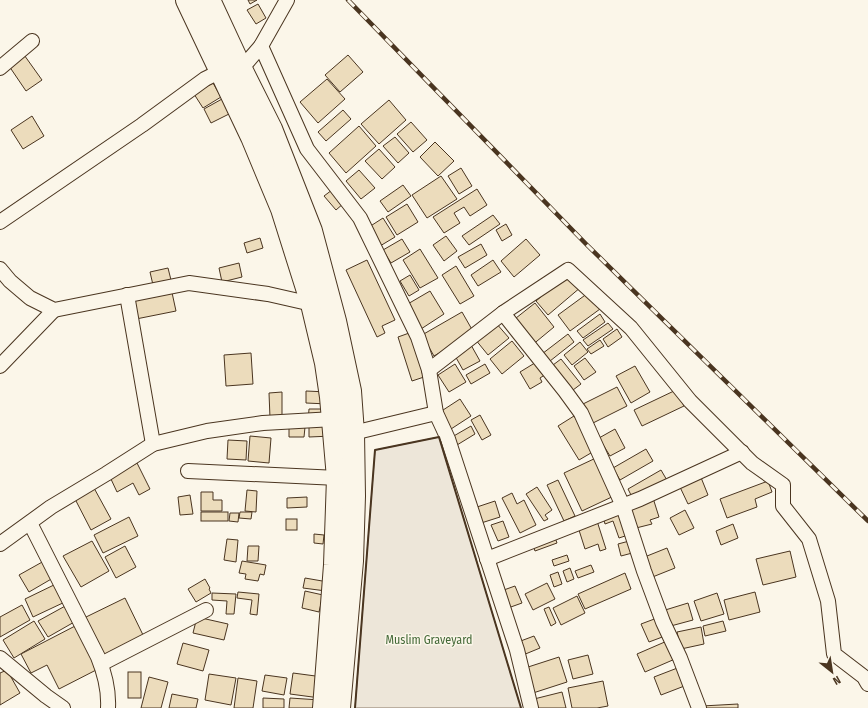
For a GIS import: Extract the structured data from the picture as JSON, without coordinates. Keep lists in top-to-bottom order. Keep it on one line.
{"parks":["Muslim Graveyard"],"north":"bottom right"}
